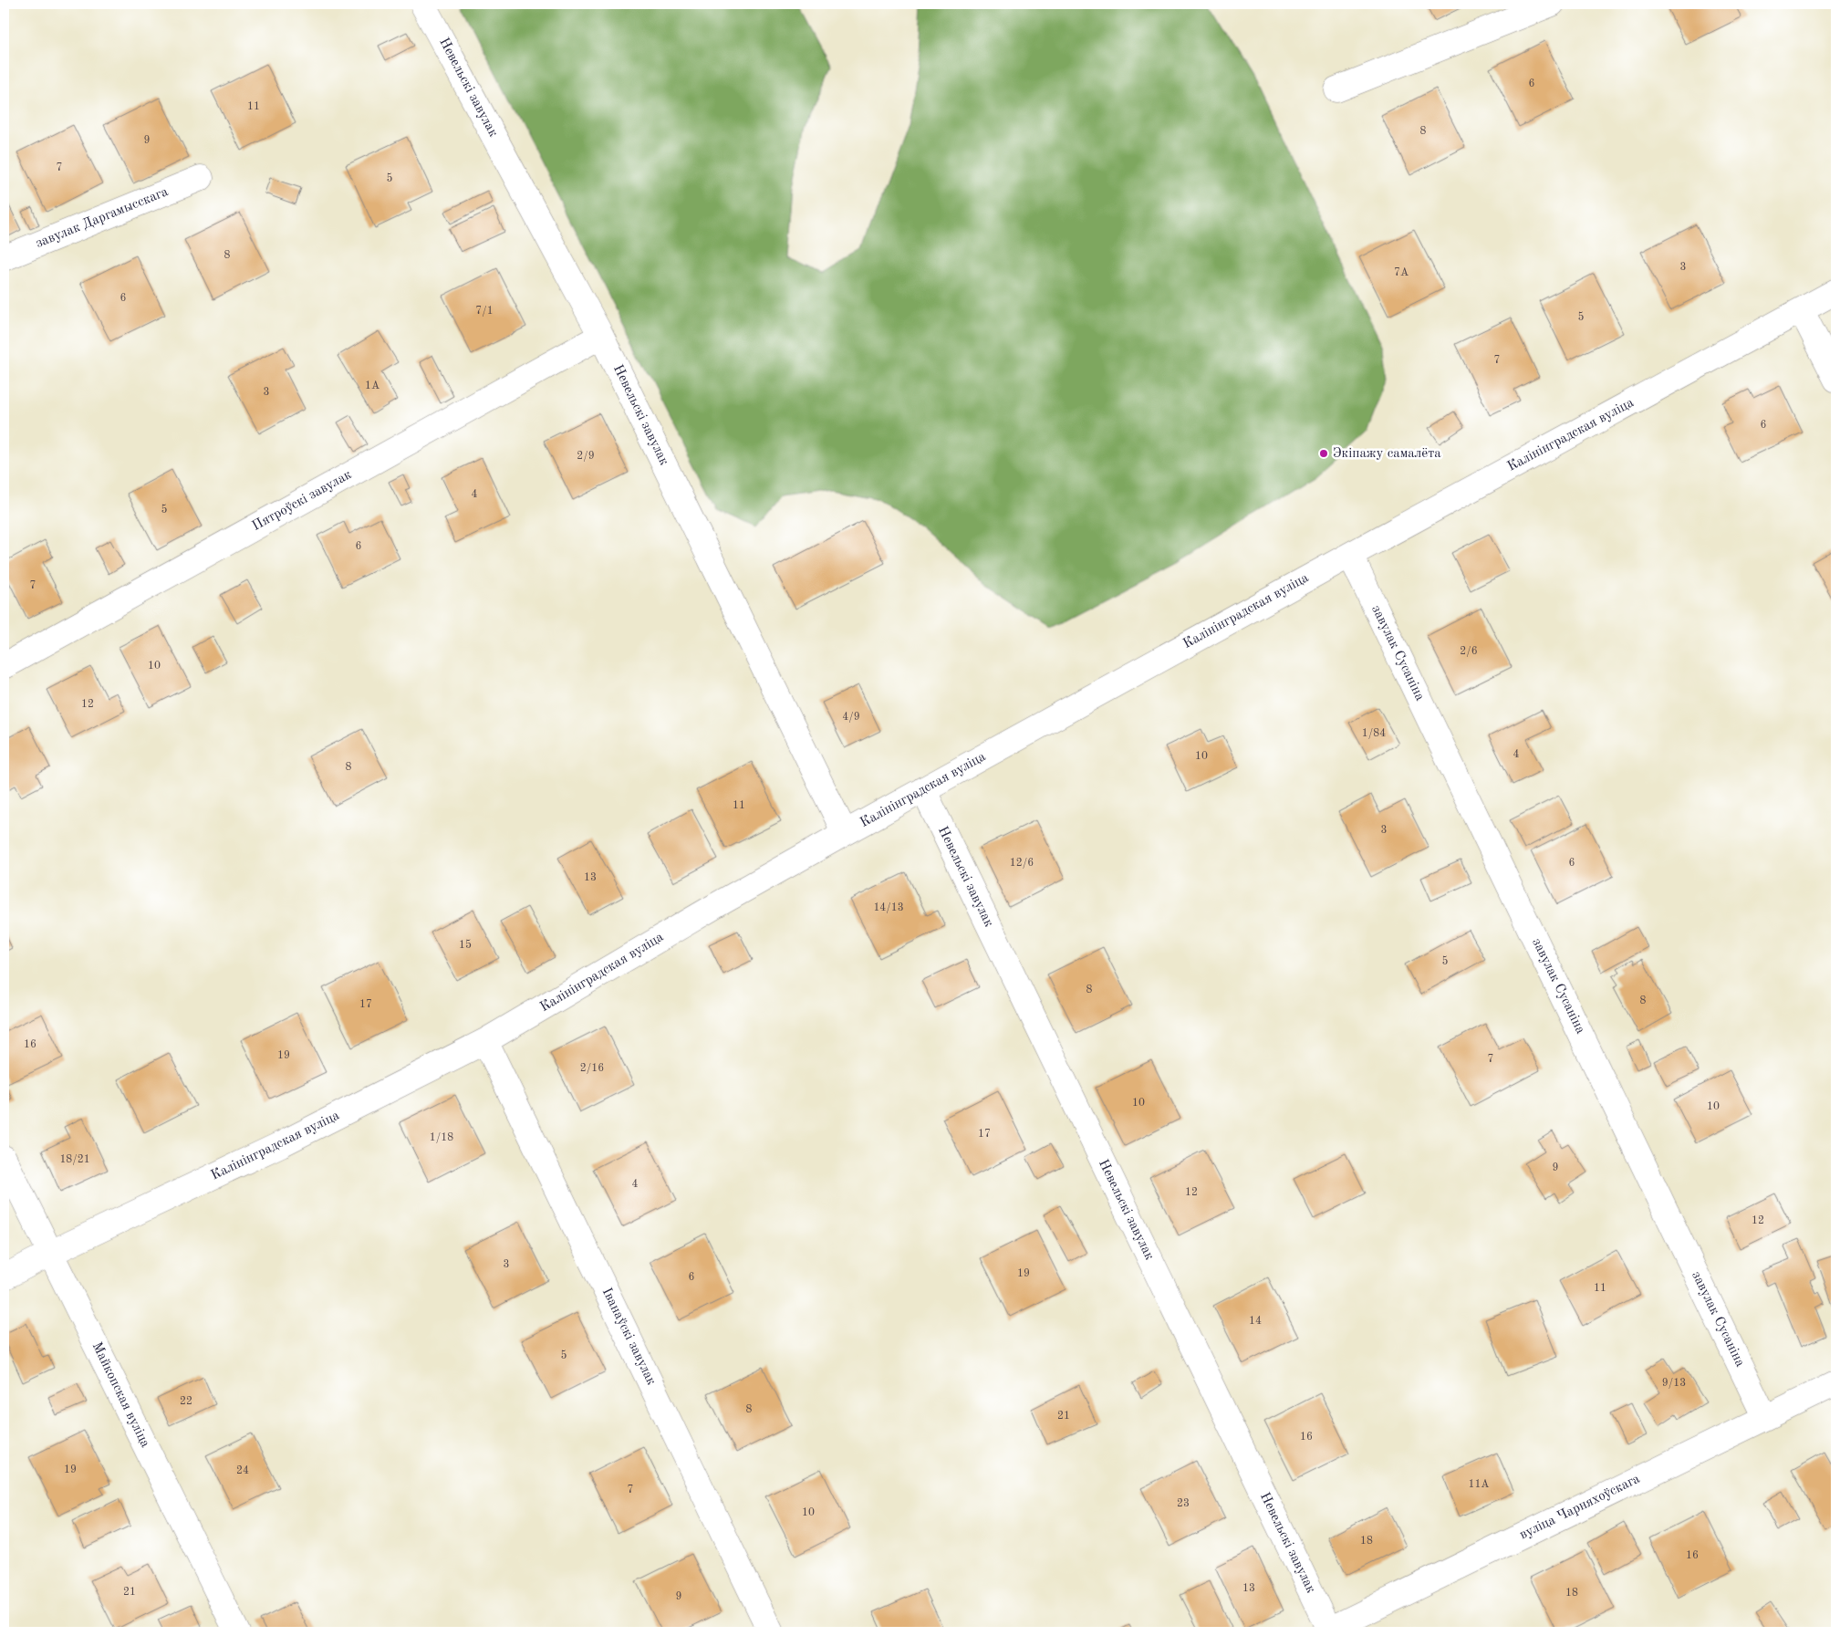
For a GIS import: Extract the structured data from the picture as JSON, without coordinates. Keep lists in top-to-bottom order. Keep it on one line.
{"streets":{"street":["Невельскі завулак","завулак Даргамысскага","Калінінградская вуліца","Пятроўскі завулак","завулак Сусаніна","Іванаўскі завулак","Майкопская вуліца","вуліца Чарняхоўскага"]},"crossings":[["Невельскі завулак","Калінінградская вуліца"],["Невельскі завулак","Пятроўскі завулак"],["Невельскі завулак","вуліца Чарняхоўскага"],["Калінінградская вуліца","завулак Сусаніна"],["Калінінградская вуліца","Іванаўскі завулак"],["Калінінградская вуліца","Майкопская вуліца"],["завулак Сусаніна","вуліца Чарняхоўскага"]],"places":["Экіпажу самалёта"],"house_numbers":["6","11","8","9","7","5","8","3","7А","6","7/1","5","7","1А","3","6","2/9","4","5","6","7","2/6","10","12","4/9","1/84","4","10","8","11","3","12/6","6","13","14/13","15","5","8","8","17","16","19","7","2/16","10","10","17","1/18","18/21","9","4","12","12","3","19","6","11","14","5","9/13","22","8","21","16","19","24","11А","7","23","10","18","16","13","21","18","9"]}
